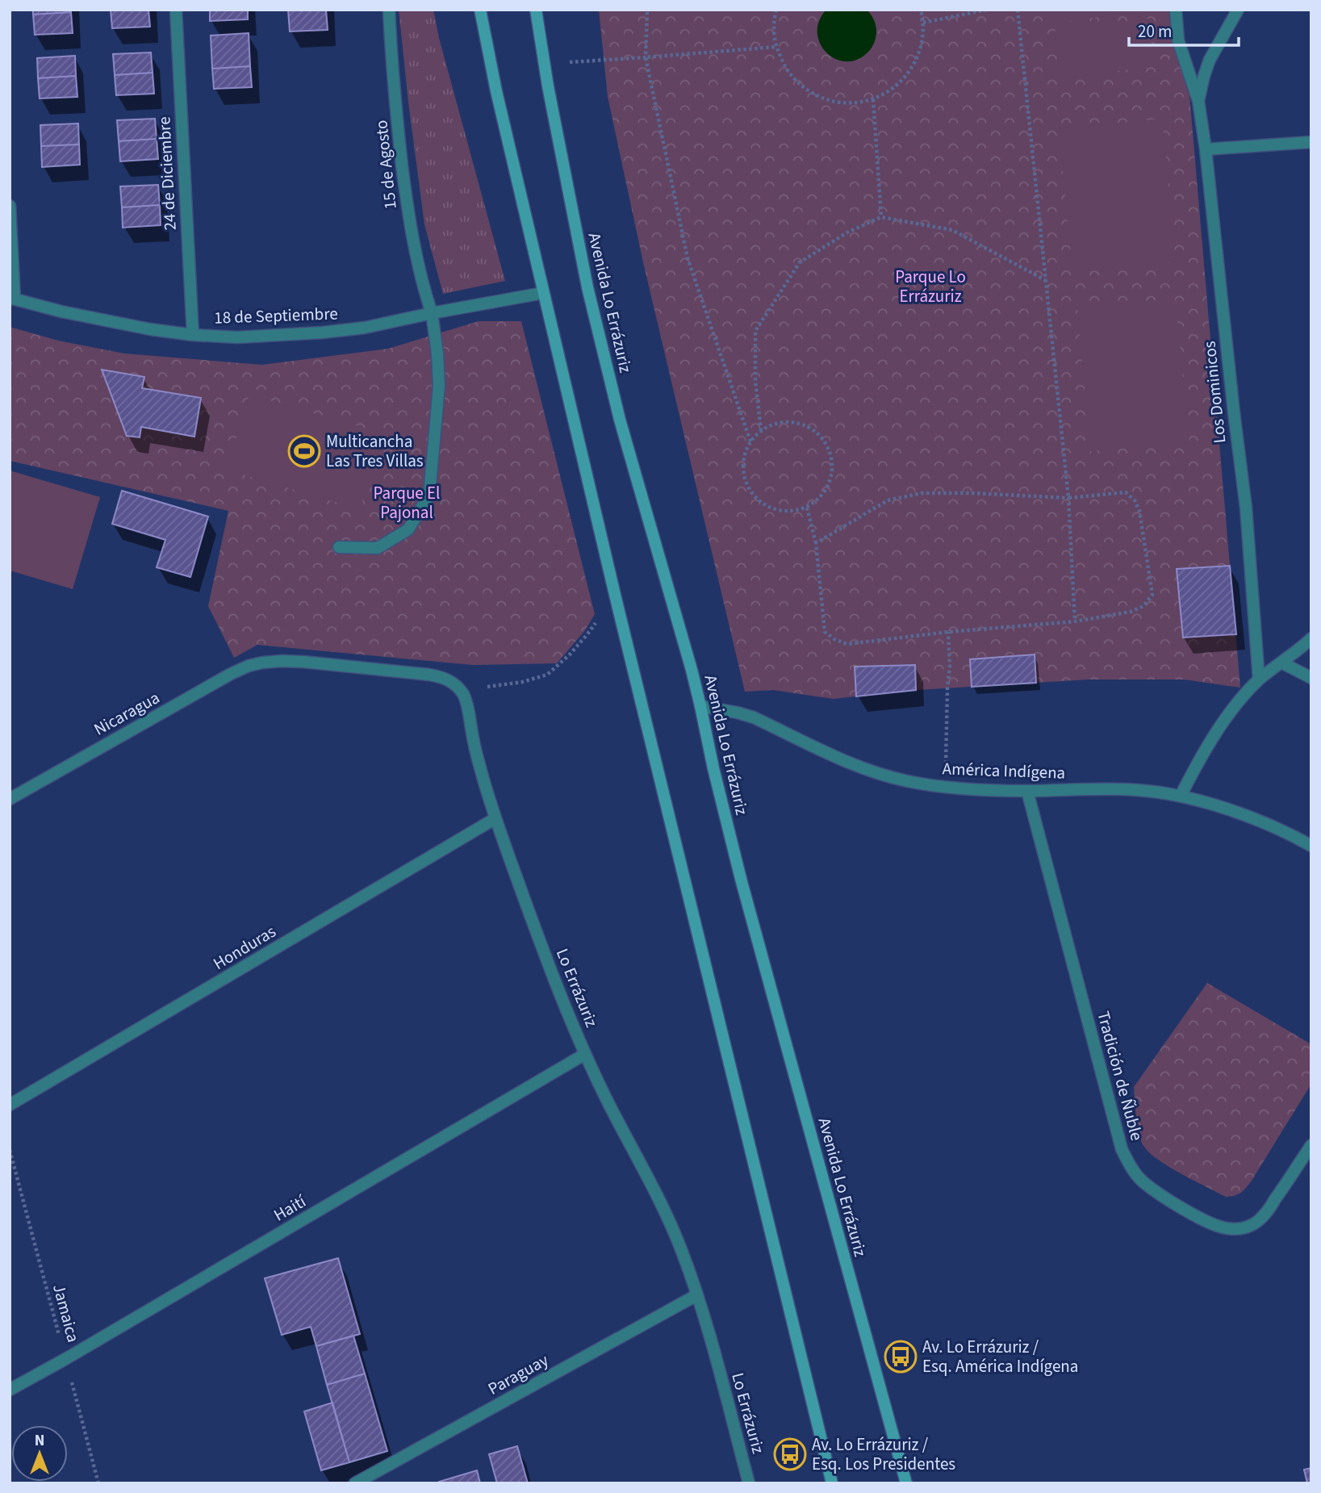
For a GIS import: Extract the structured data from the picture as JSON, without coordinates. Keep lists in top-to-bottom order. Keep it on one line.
{"streets":{"main road":["Avenida Lo Errázuriz"],"street":["15 de Agosto","24 de Diciembre","18 de Septiembre","Los Dominicos","Nicaragua","América Indígena","Honduras","Lo Errázuriz","Tradición de Ñuble","Haití","Paraguay"],"path":["Jamaica"]},"crossings":[["15 de Agosto","18 de Septiembre"],["24 de Diciembre","18 de Septiembre"],["Avenida Lo Errázuriz","América Indígena"],["Nicaragua","Lo Errázuriz"],["América Indígena","Tradición de Ñuble"],["Honduras","Lo Errázuriz"],["Lo Errázuriz","Haití"],["Lo Errázuriz","Paraguay"],["Haití","Jamaica"]],"parks":["Parque Lo Errázuriz","Parque El Pajonal"],"places":{"sports":["Multicancha Las Tres Villas"],"bus stop":["Av. Lo Errázuriz / Esq. América Indígena","Av. Lo Errázuriz / Esq. Los Presidentes"]},"scale_bar":"20 m","north":"top"}
